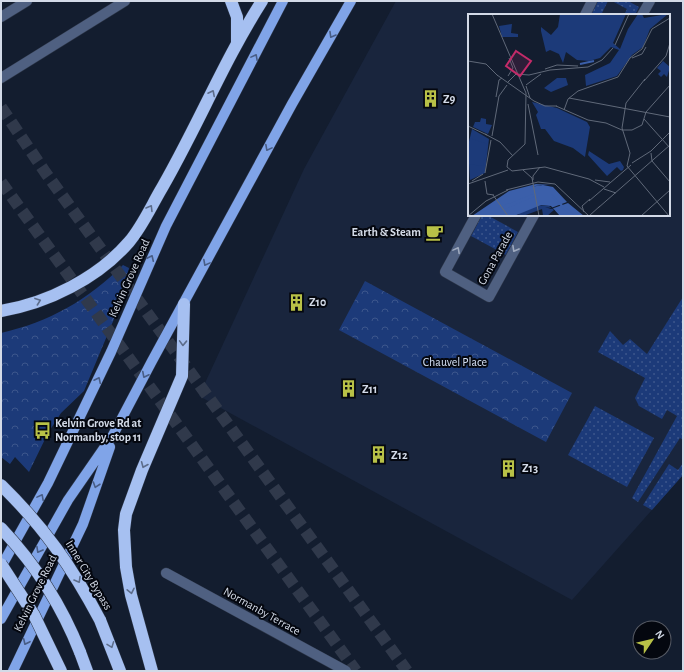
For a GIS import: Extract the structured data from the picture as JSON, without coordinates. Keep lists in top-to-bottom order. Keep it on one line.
{"streets":{"highway":["Inner City Bypass"],"main road":["Kelvin Grove Road"],"street":["Gona Parade","Normanby Terrace"]},"parks":["Chauvel Place"],"places":{"building":["Z9","Z10","Z11","Z12","Z13"],"cafe":["Earth & Steam"],"bus stop":["Kelvin Grove Rd at Normanby, stop 11"]},"north":"top right"}
